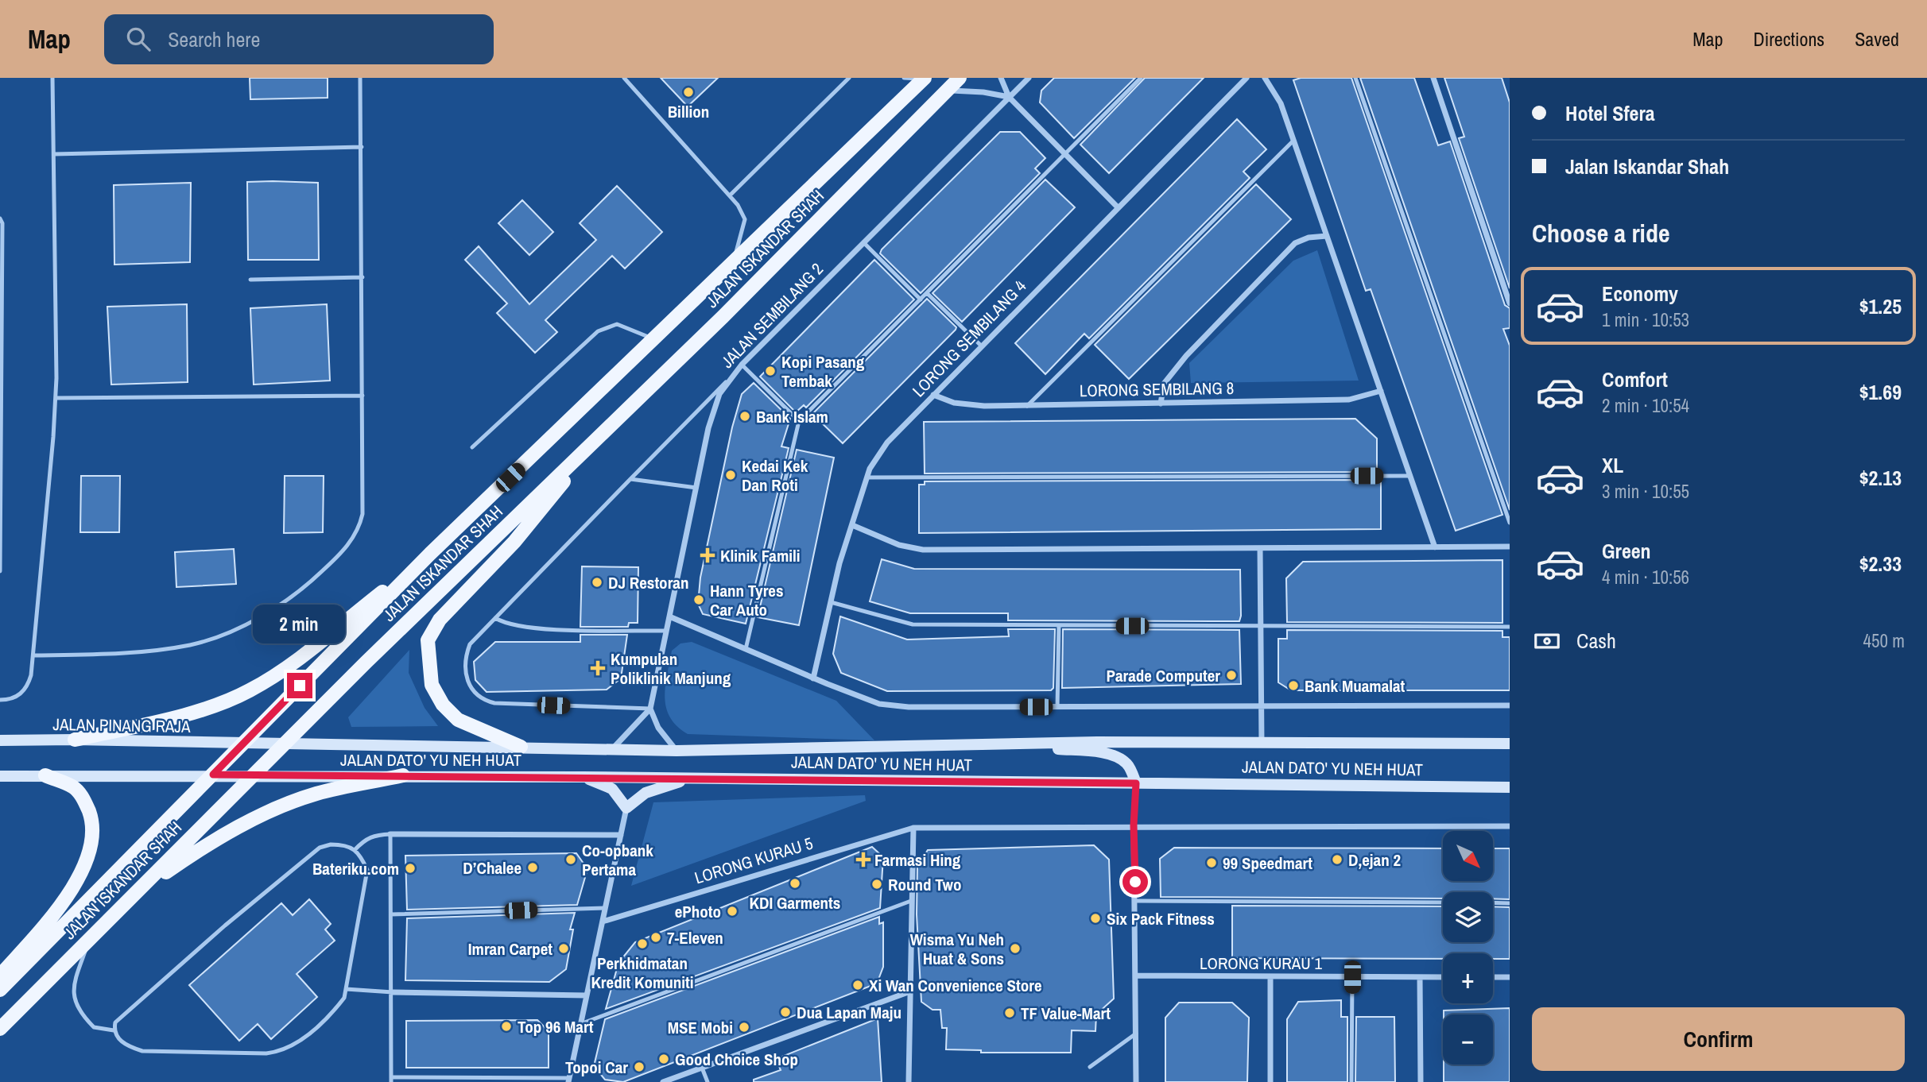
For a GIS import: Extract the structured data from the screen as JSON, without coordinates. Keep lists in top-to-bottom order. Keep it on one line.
{"streets":{"main road":["JALAN ISKANDAR SHAH","JALAN PINANG RAJA","JALAN DATO' YU NEH HUAT"],"street":["JALAN SEMBILANG 2","LORONG SEMBILANG 4","LORONG SEMBILANG 8","LORONG KURAU 5","LORONG KURAU 1"]},"crossings":[["JALAN ISKANDAR SHAH","JALAN PINANG RAJA"],["JALAN ISKANDAR SHAH","JALAN DATO' YU NEH HUAT"],["LORONG SEMBILANG 4","LORONG SEMBILANG 8"],["JALAN PINANG RAJA","JALAN DATO' YU NEH HUAT"]],"places":{"other":["Billion","Kopi Pasang Tembak","Bank Islam","Kedai Kek Dan Roti","DJ Restoran","Hann Tyres Car Auto","Parade Computer","Bank Muamalat","Co-opbank Pertama","D,ejan 2","99 Speedmart","D’Chalee","Bateriku.com","KDI Garments","Round Two","ePhoto","Six Pack Fitness","7-Eleven","Perkhidmatan Kredit Komuniti","Imran Carpet","Wisma Yu Neh Huat & Sons","Xi Wan Convenience Store","Dua Lapan Maju","TF Value-Mart","Top 96 Mart","MSE Mobi","Good Choice Shop","Topoi Car"],"health":["Klinik Famili","Kumpulan Poliklinik Manjung","Farmasi Hing"]},"north":"bottom right","page":{"header":"Map","search":"Search here","nav":["Map","Directions","Saved"],"banner":["Hotel Sfera","Jalan Iskandar Shah"],"heading":"Choose a ride","list":[{"name":"Economy","note":"1 min · 10:53","value":"$1.25"},{"name":"Comfort","note":"2 min · 10:54","value":"$1.69"},{"name":"XL","note":"3 min · 10:55","value":"$2.13"},{"name":"Green","note":"4 min · 10:56","value":"$2.33"}],"bubble":"2 min","pay":["Cash","450 m"],"map_buttons":["+","−"],"buttons":"Confirm"}}
